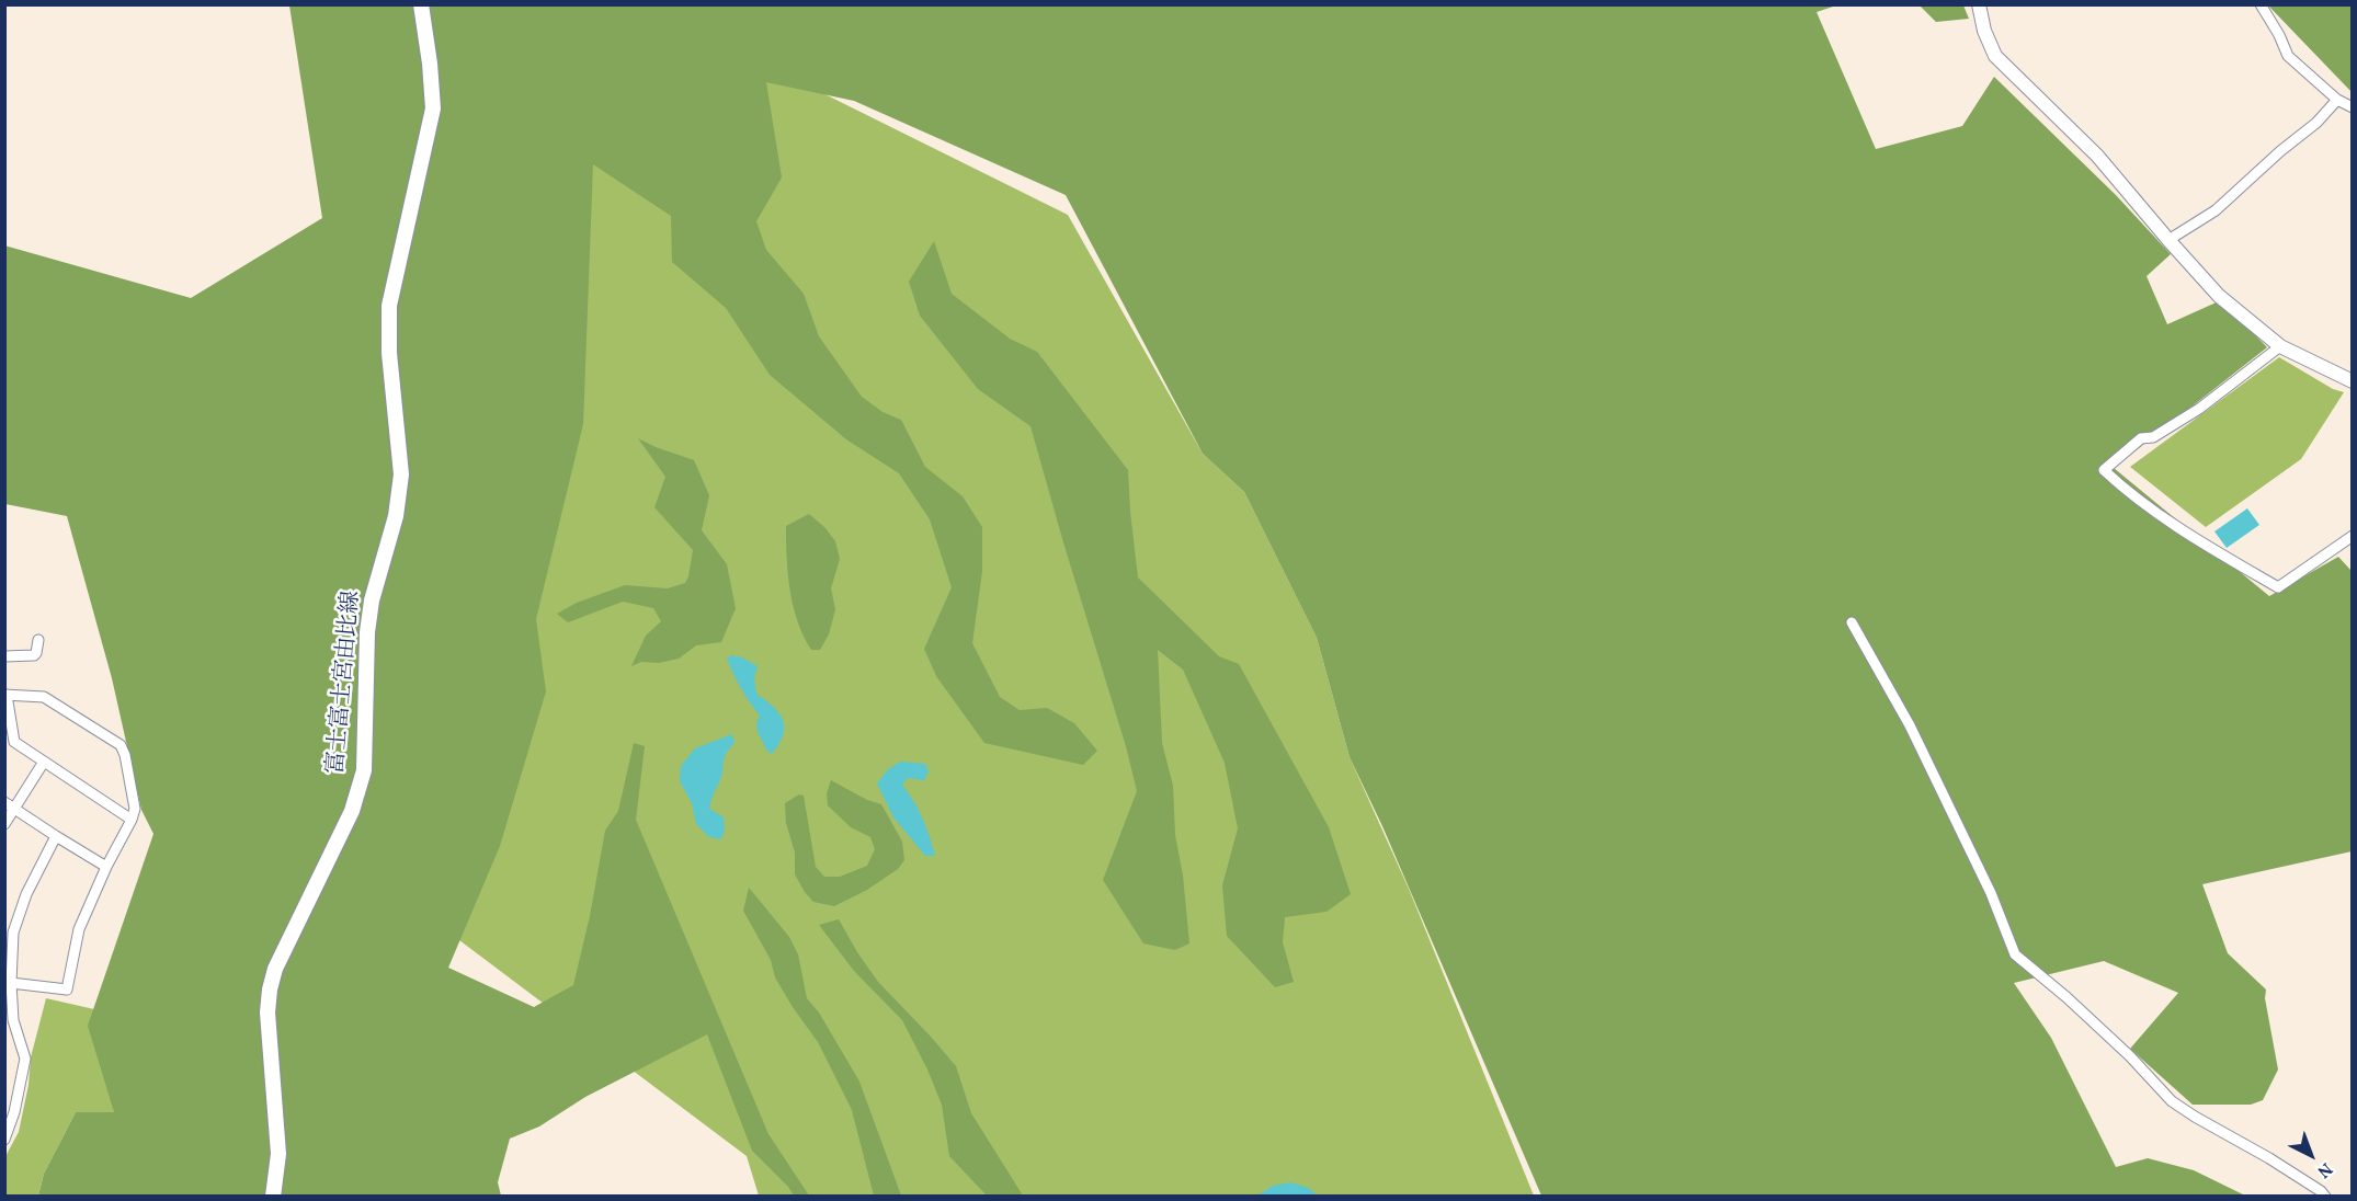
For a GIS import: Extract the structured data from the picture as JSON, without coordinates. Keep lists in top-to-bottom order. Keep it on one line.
{"streets":{"main road":["富士富士宮由比線"]},"north":"bottom right"}
